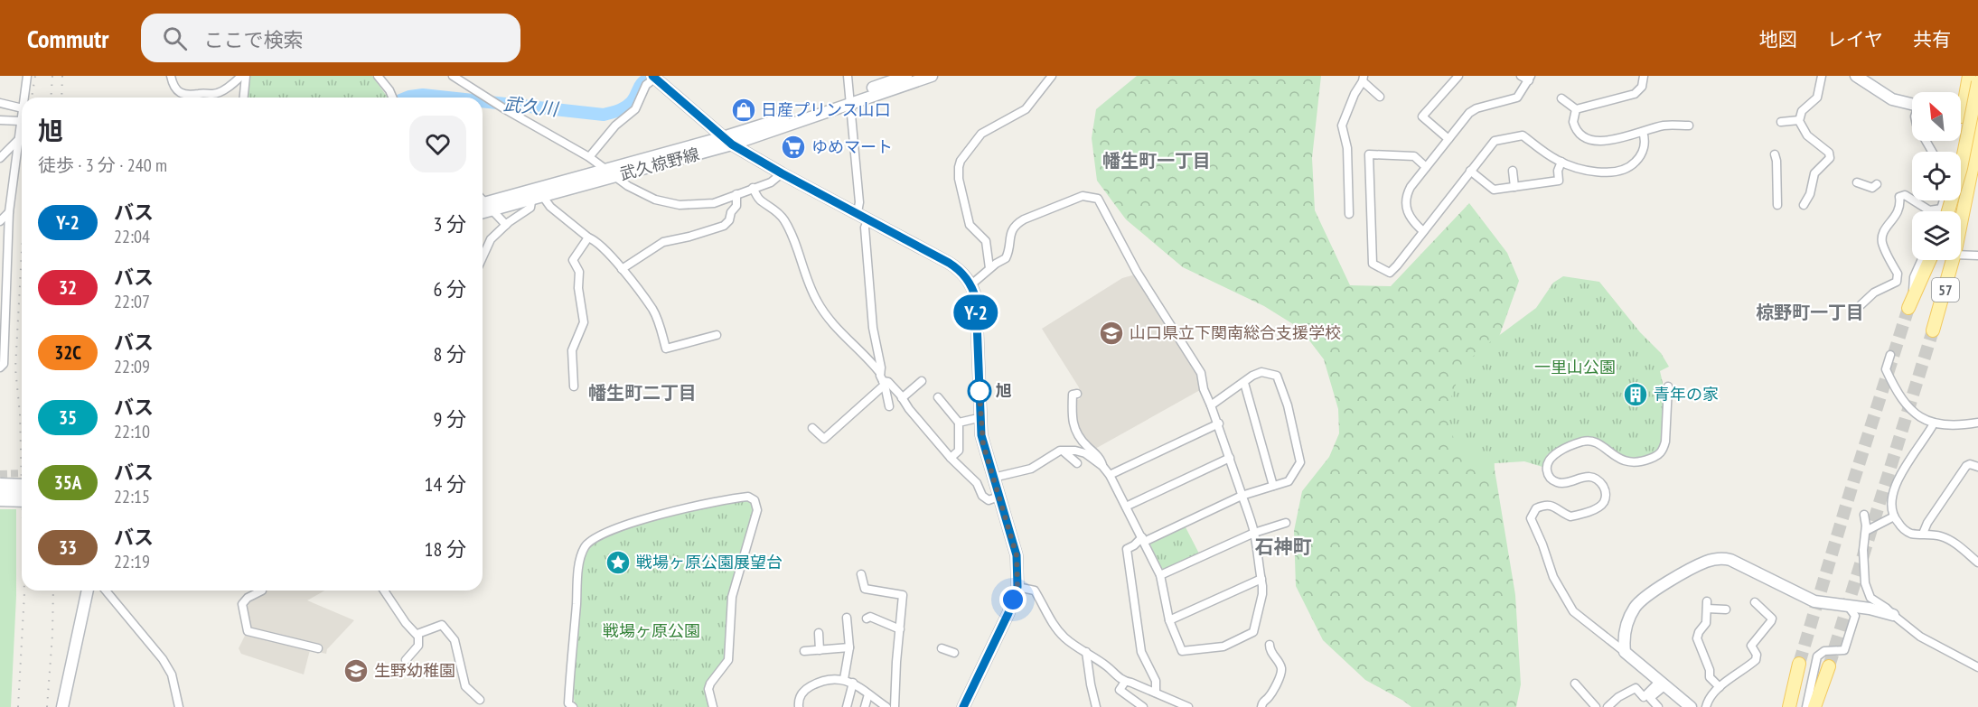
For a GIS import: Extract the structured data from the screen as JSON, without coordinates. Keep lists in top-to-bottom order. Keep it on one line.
{"streets":{"main road":["武久椋野線","57"]},"districts":["幡生町一丁目","椋野町一丁目","幡生町二丁目","石神町"],"water":["武久川"],"parks":["一里山公園","戦場ヶ原公園"],"places":{"shop":["日産プリンス山口"],"supermarket":["ゆめマート"],"school or university":["山口県立下関南総合支援学校","生野幼稚園"],"other":["旭"],"building":["青年の家"],"place":["戦場ヶ原公園展望台"]},"lines":["bus line Y-2"],"north":"top left","page":{"header":"Commutr","search":"ここで検索","nav":["地図","レイヤ","共有"],"on_map":"Y-2","heading":["旭","徒歩 · 3 分 · 240 m"],"list":[{"mark":"Y-2","name":"バス","note":"22:04","value":"3 分"},{"mark":"32","name":"バス","note":"22:07","value":"6 分"},{"mark":"32C","name":"バス","note":"22:09","value":"8 分"},{"mark":"35","name":"バス","note":"22:10","value":"9 分"},{"mark":"35A","name":"バス","note":"22:15","value":"14 分"},{"mark":"33","name":"バス","note":"22:19","value":"18 分"}]}}
